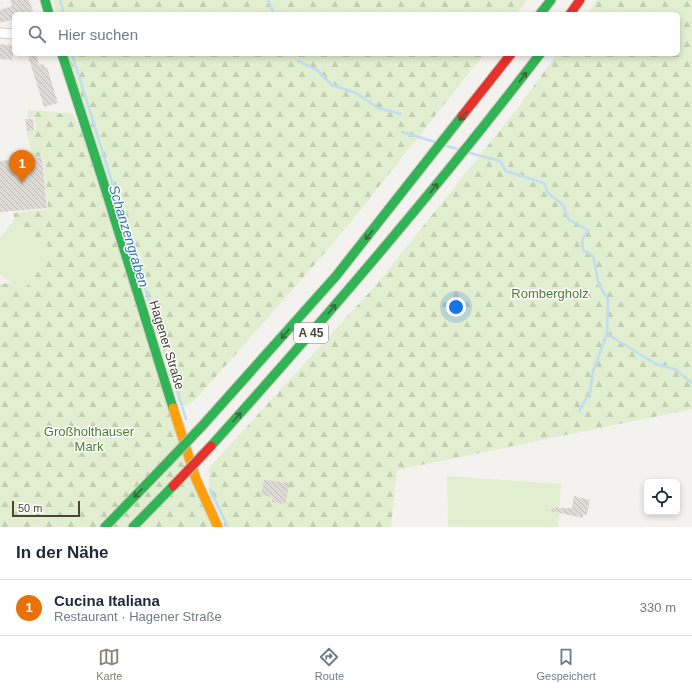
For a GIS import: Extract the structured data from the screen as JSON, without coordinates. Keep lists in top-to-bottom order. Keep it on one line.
{"streets":{"main road":["A 45","Hagener Straße"]},"water":["Schanzengraben"],"parks":["Rombergholz","Großholthauser Mark"],"scale_bar":"50 m","page":{"search":"Hier suchen","pins":"1","scale":"50 m","heading":"In der Nähe","list":[{"mark":"1","name":"Cucina Italiana","note":"Restaurant · Hagener Straße","value":"330 m"}],"nav":["Karte","Route","Gespeichert"]}}
